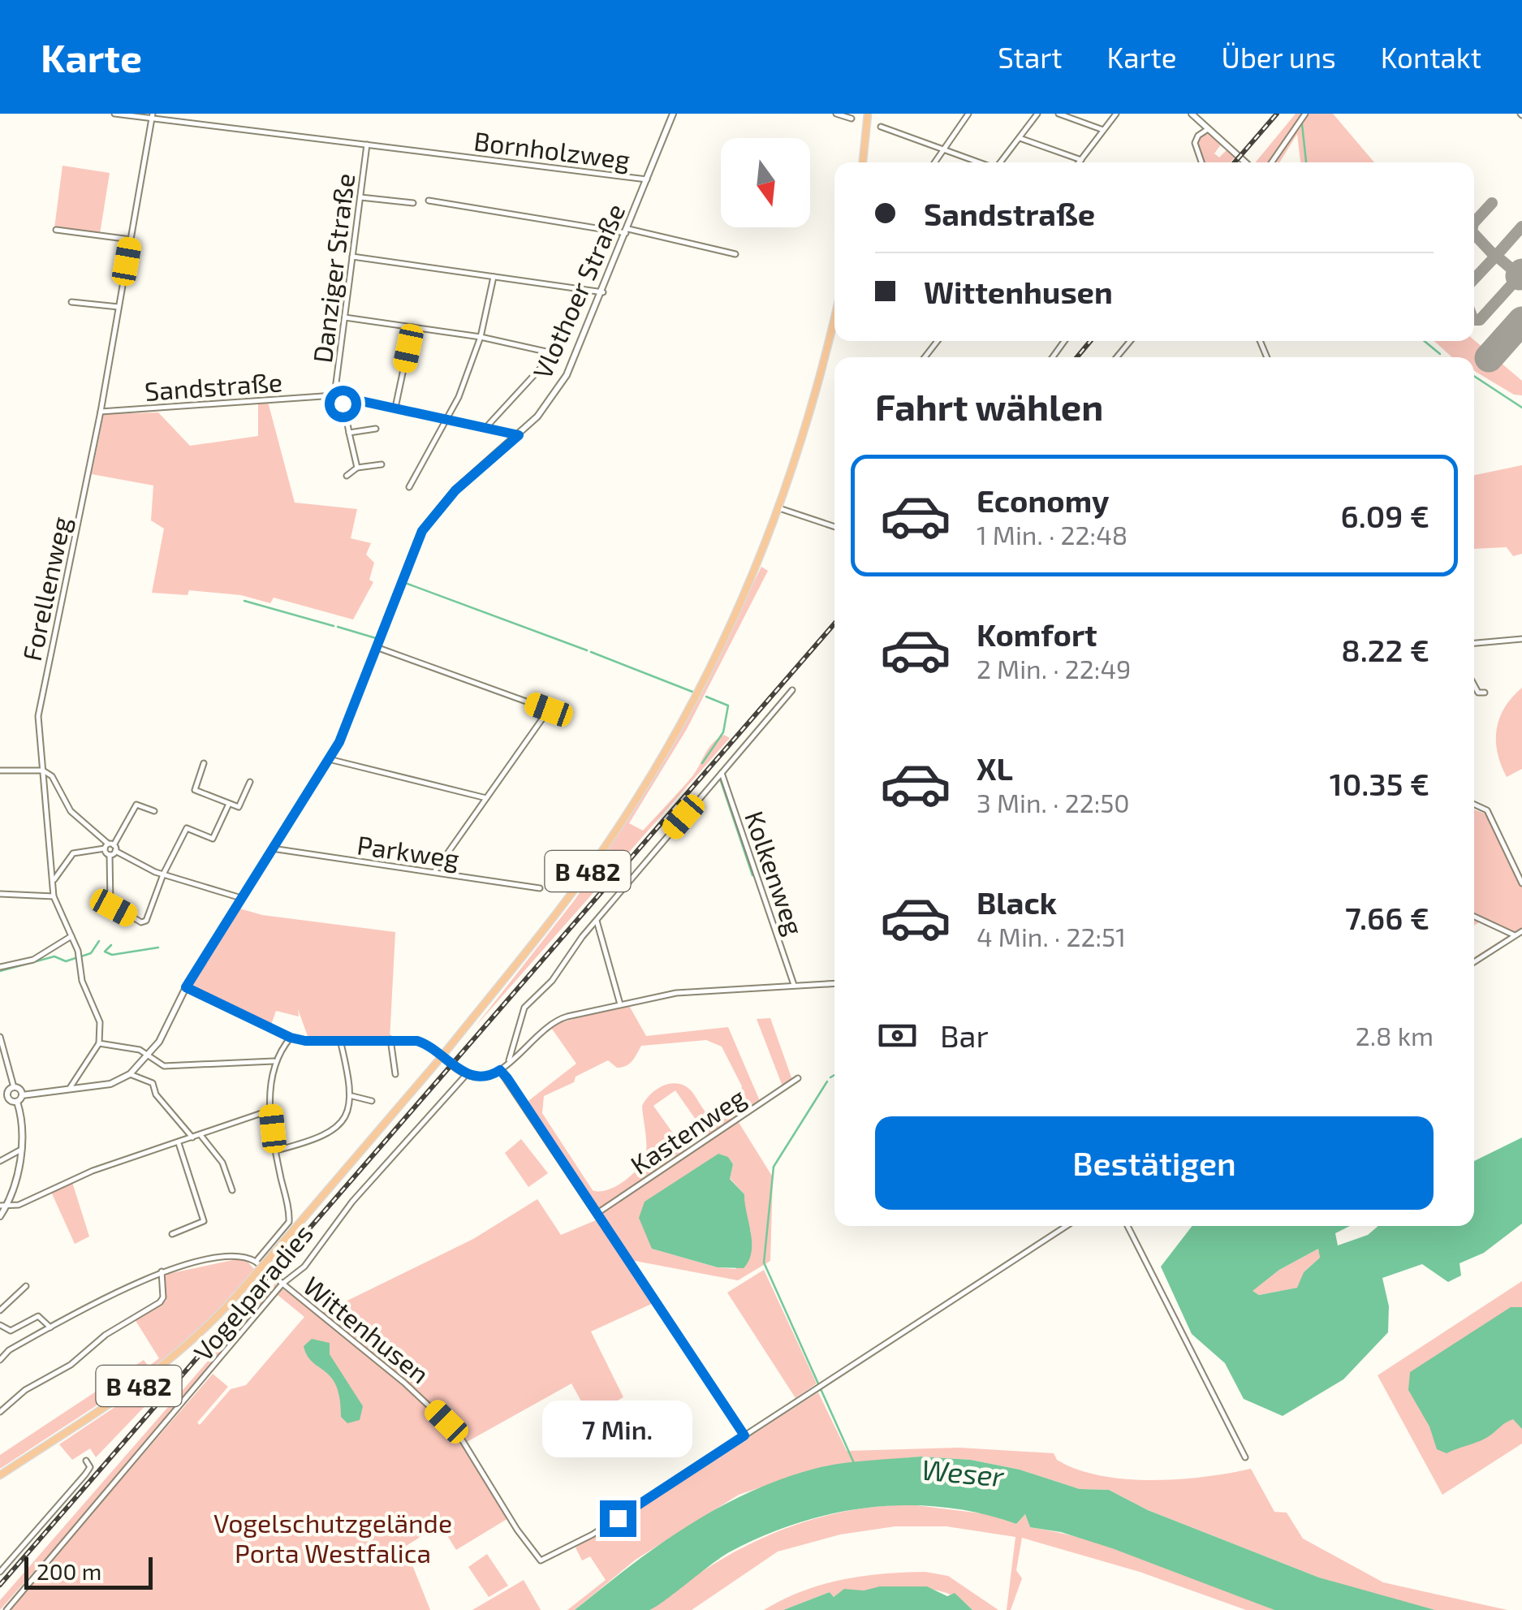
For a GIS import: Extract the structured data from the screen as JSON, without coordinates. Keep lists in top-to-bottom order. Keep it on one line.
{"streets":{"main road":["B 482"],"street":["Bornholzweg","Danziger Straße","Vlothoer Straße","Sandstraße","Forellenweg","Parkweg","Kolkenweg","Kastenweg","Vogelparadies","Wittenhusen"]},"crossings":[["Bornholzweg","Danziger Straße"],["Bornholzweg","Vlothoer Straße"],["Bornholzweg","Forellenweg"],["Danziger Straße","Sandstraße"],["Vlothoer Straße","Sandstraße"],["Vlothoer Straße","Parkweg"],["Sandstraße","Forellenweg"],["Vogelparadies","Wittenhusen"]],"water":["Weser"],"parks":["Vogelschutzgelände Porta Westfalica"],"scale_bar":"200 m","north":"bottom","page":{"header":"Karte","nav":["Start","Karte","Über uns","Kontakt"],"banner":["Sandstraße","Wittenhusen"],"heading":"Fahrt wählen","list":[{"name":"Economy","note":"1 Min. · 22:48","value":"6.09 €"},{"name":"Komfort","note":"2 Min. · 22:49","value":"8.22 €"},{"name":"XL","note":"3 Min. · 22:50","value":"10.35 €"},{"name":"Black","note":"4 Min. · 22:51","value":"7.66 €"}],"pay":["Bar","2.8 km"],"buttons":"Bestätigen","bubble":"7 Min.","scale":"200 m"}}
